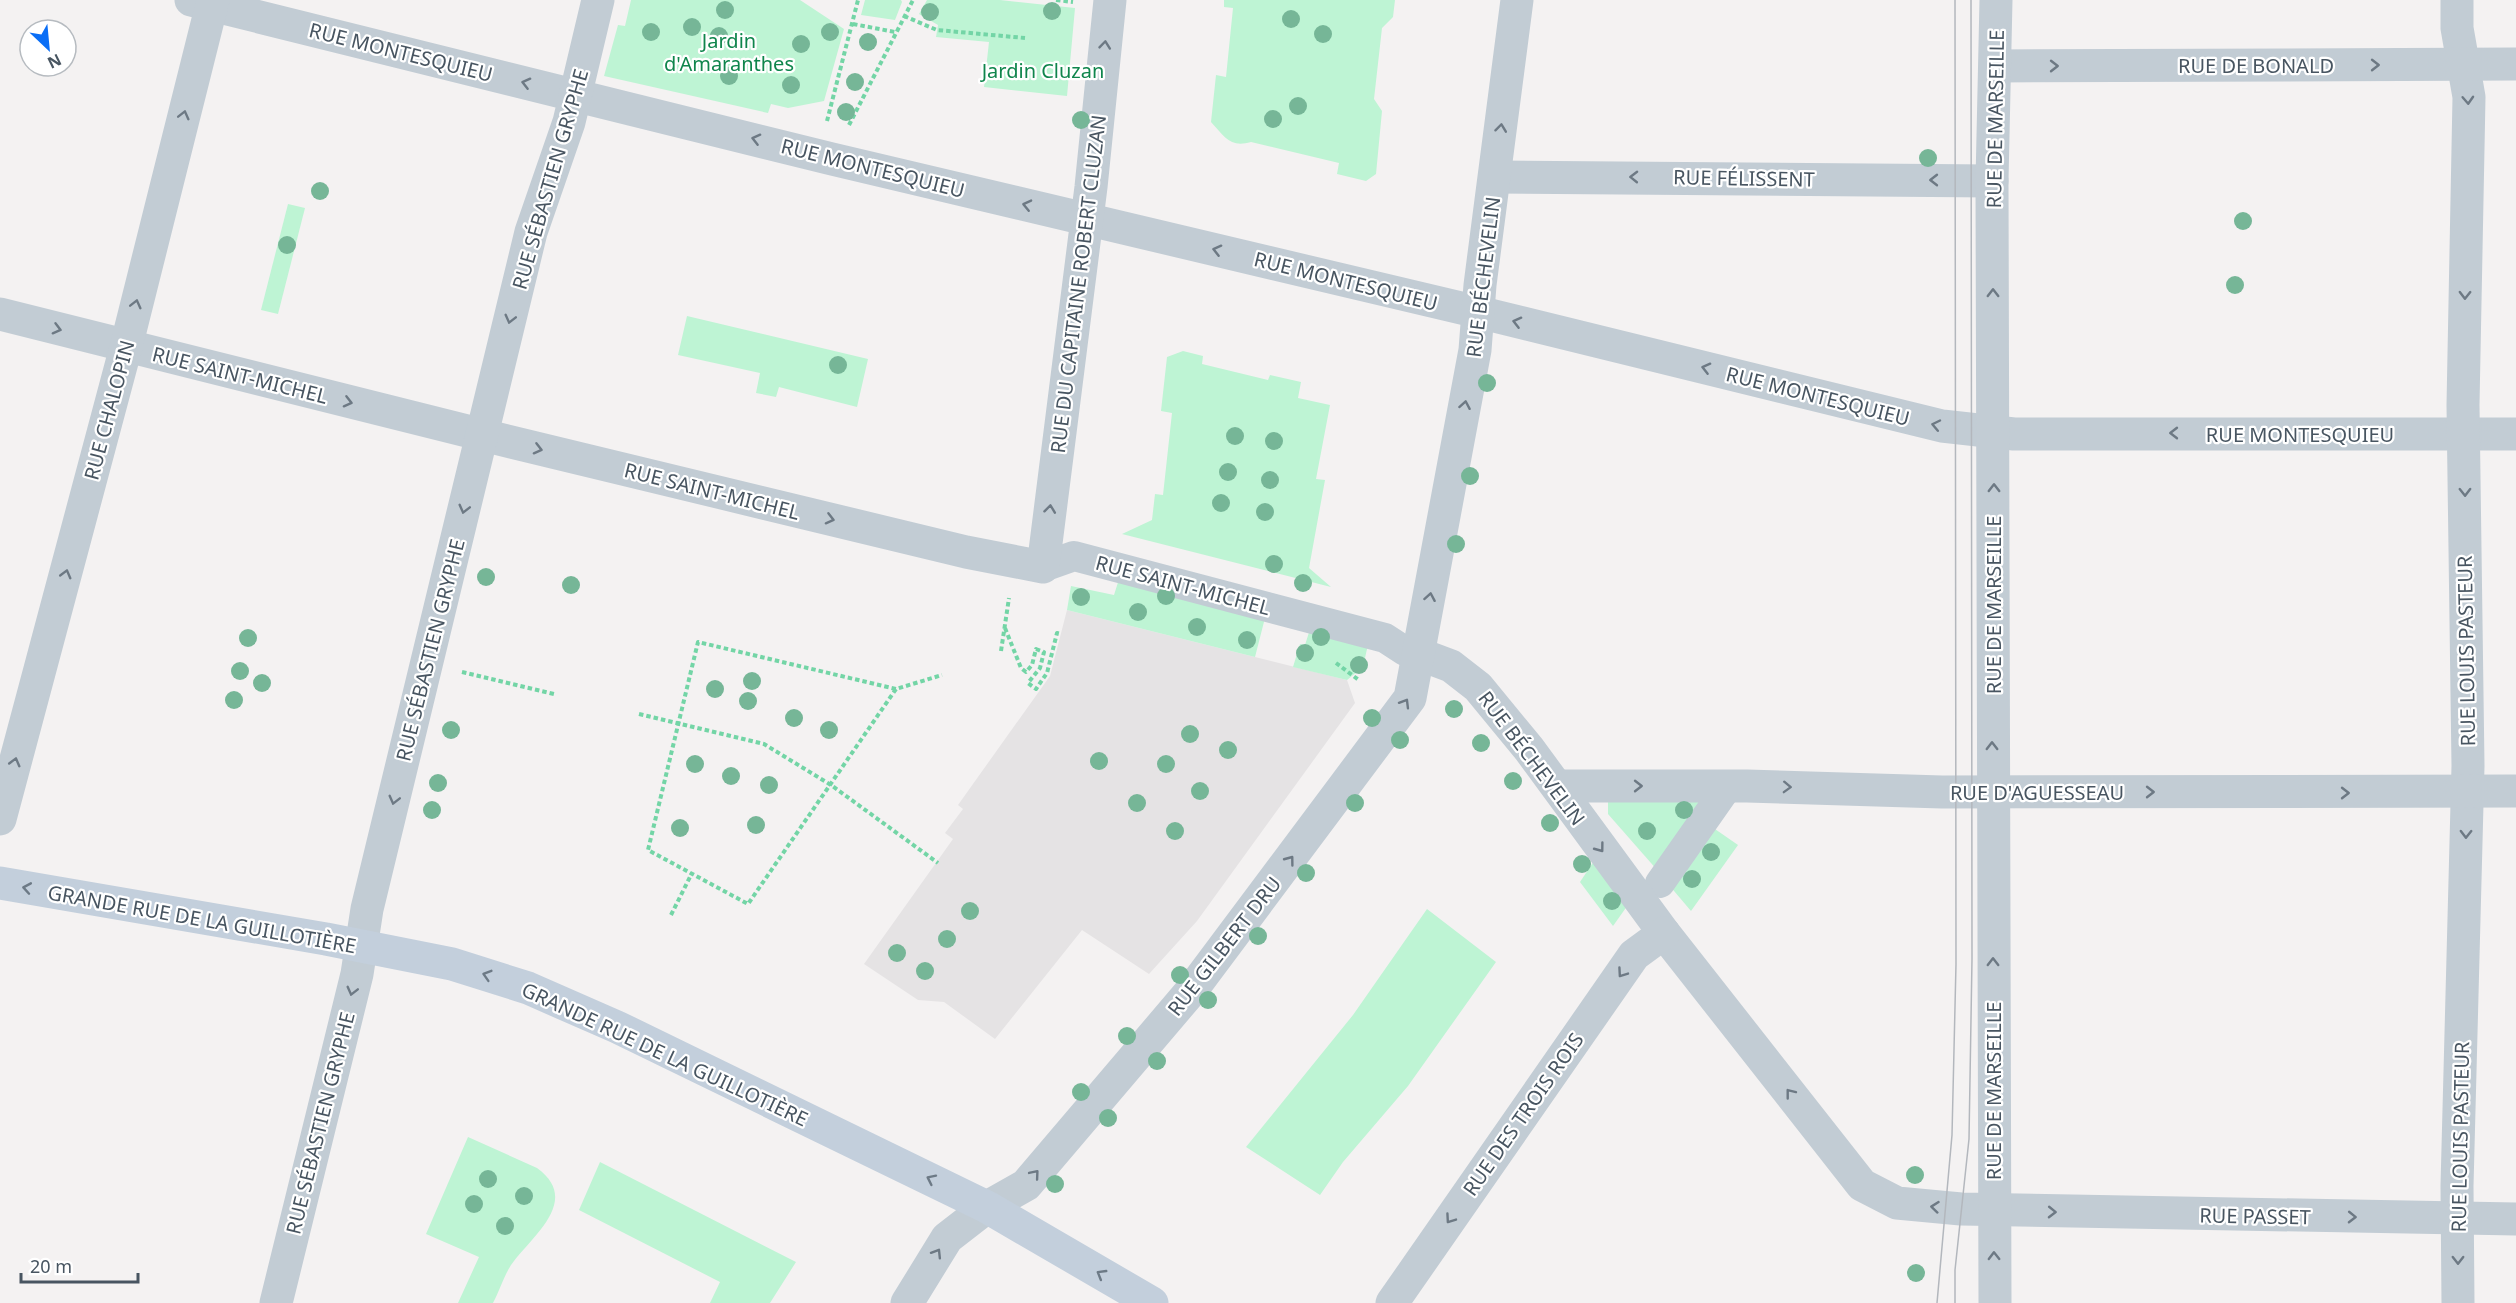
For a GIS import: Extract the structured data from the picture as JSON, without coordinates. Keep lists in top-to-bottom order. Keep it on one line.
{"streets":{"main road":["GRANDE RUE DE LA GUILLOTIÈRE"],"street":["RUE MONTESQUIEU","RUE DE BONALD","RUE DE MARSEILLE","RUE FÉLISSENT","RUE SÉBASTIEN GRYPHE","RUE BÉCHEVELIN","RUE DU CAPITAINE ROBERT CLUZAN","RUE SAINT-MICHEL","RUE CHALOPIN","RUE LOUIS PASTEUR","RUE D'AGUESSEAU","RUE GILBERT DRU","RUE DES TROIS ROIS","RUE PASSET"]},"crossings":[["RUE MONTESQUIEU","RUE DE MARSEILLE"],["RUE MONTESQUIEU","RUE SÉBASTIEN GRYPHE"],["RUE MONTESQUIEU","RUE BÉCHEVELIN"],["RUE MONTESQUIEU","RUE DU CAPITAINE ROBERT CLUZAN"],["RUE MONTESQUIEU","RUE CHALOPIN"],["RUE MONTESQUIEU","RUE LOUIS PASTEUR"],["RUE DE BONALD","RUE DE MARSEILLE"],["RUE DE BONALD","RUE LOUIS PASTEUR"],["RUE DE MARSEILLE","RUE FÉLISSENT"],["RUE DE MARSEILLE","RUE BÉCHEVELIN"],["RUE DE MARSEILLE","RUE D'AGUESSEAU"],["RUE DE MARSEILLE","RUE PASSET"],["RUE FÉLISSENT","RUE BÉCHEVELIN"],["RUE SÉBASTIEN GRYPHE","RUE SAINT-MICHEL"],["RUE SÉBASTIEN GRYPHE","GRANDE RUE DE LA GUILLOTIÈRE"],["RUE BÉCHEVELIN","RUE SAINT-MICHEL"],["RUE BÉCHEVELIN","RUE D'AGUESSEAU"],["RUE BÉCHEVELIN","RUE GILBERT DRU"],["RUE BÉCHEVELIN","RUE DES TROIS ROIS"],["RUE BÉCHEVELIN","RUE PASSET"],["RUE DU CAPITAINE ROBERT CLUZAN","RUE SAINT-MICHEL"],["RUE SAINT-MICHEL","RUE CHALOPIN"],["RUE SAINT-MICHEL","RUE GILBERT DRU"],["RUE LOUIS PASTEUR","RUE D'AGUESSEAU"],["RUE LOUIS PASTEUR","RUE PASSET"],["GRANDE RUE DE LA GUILLOTIÈRE","RUE GILBERT DRU"]],"one_way":["RUE MONTESQUIEU","RUE DE BONALD","RUE DE MARSEILLE","RUE FÉLISSENT","RUE SÉBASTIEN GRYPHE","RUE DU CAPITAINE ROBERT CLUZAN","RUE SAINT-MICHEL","RUE CHALOPIN","RUE LOUIS PASTEUR","RUE D'AGUESSEAU","GRANDE RUE DE LA GUILLOTIÈRE","RUE GILBERT DRU","RUE DES TROIS ROIS","RUE PASSET"],"parks":["Jardin d'Amaranthes","Jardin Cluzan"],"scale_bar":"20 m","north":"bottom right"}
